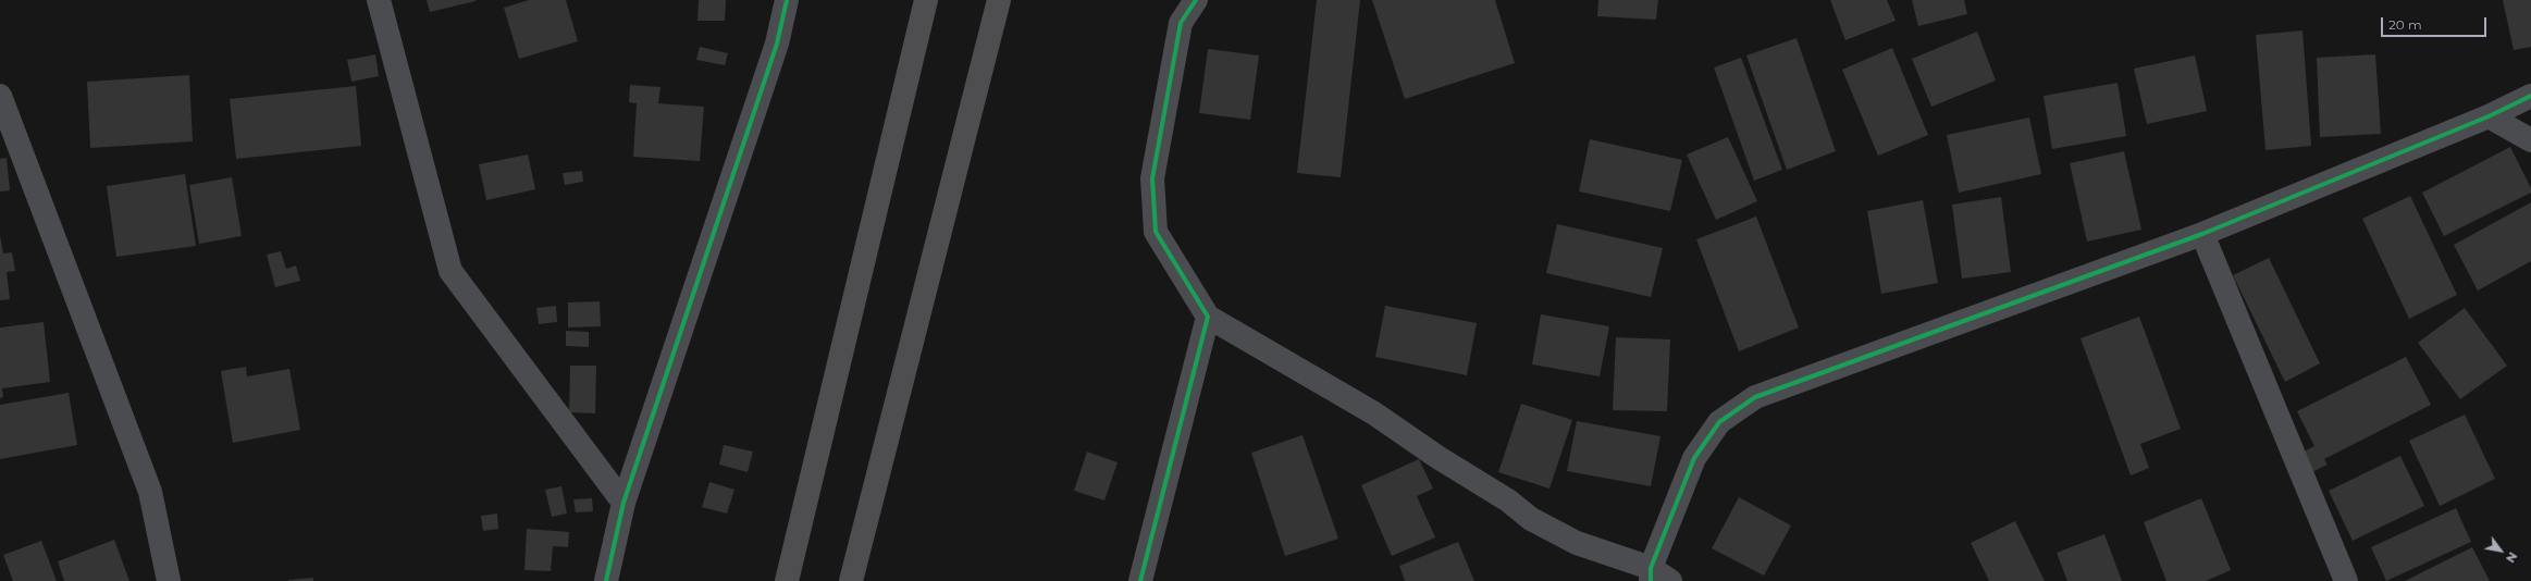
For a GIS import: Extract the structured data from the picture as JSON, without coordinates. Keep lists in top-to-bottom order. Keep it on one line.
{"scale_bar":"20 m","north":"bottom right"}
